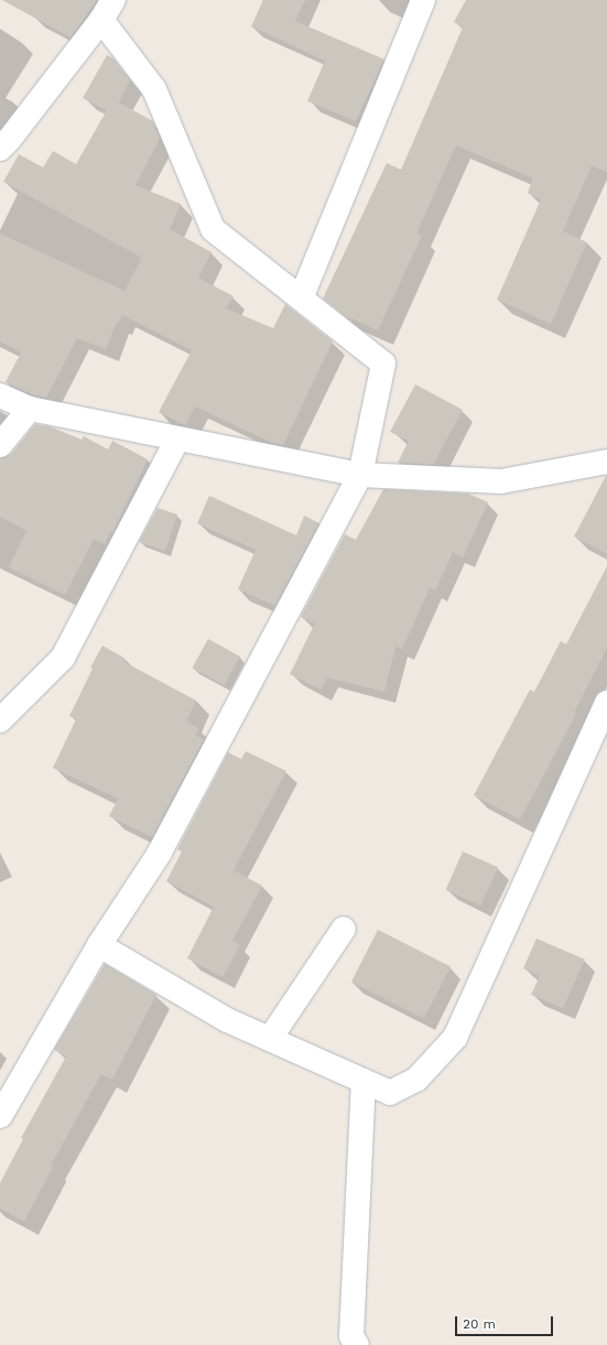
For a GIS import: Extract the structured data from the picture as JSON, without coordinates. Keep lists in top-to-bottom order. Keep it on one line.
{"scale_bar":"20 m"}
